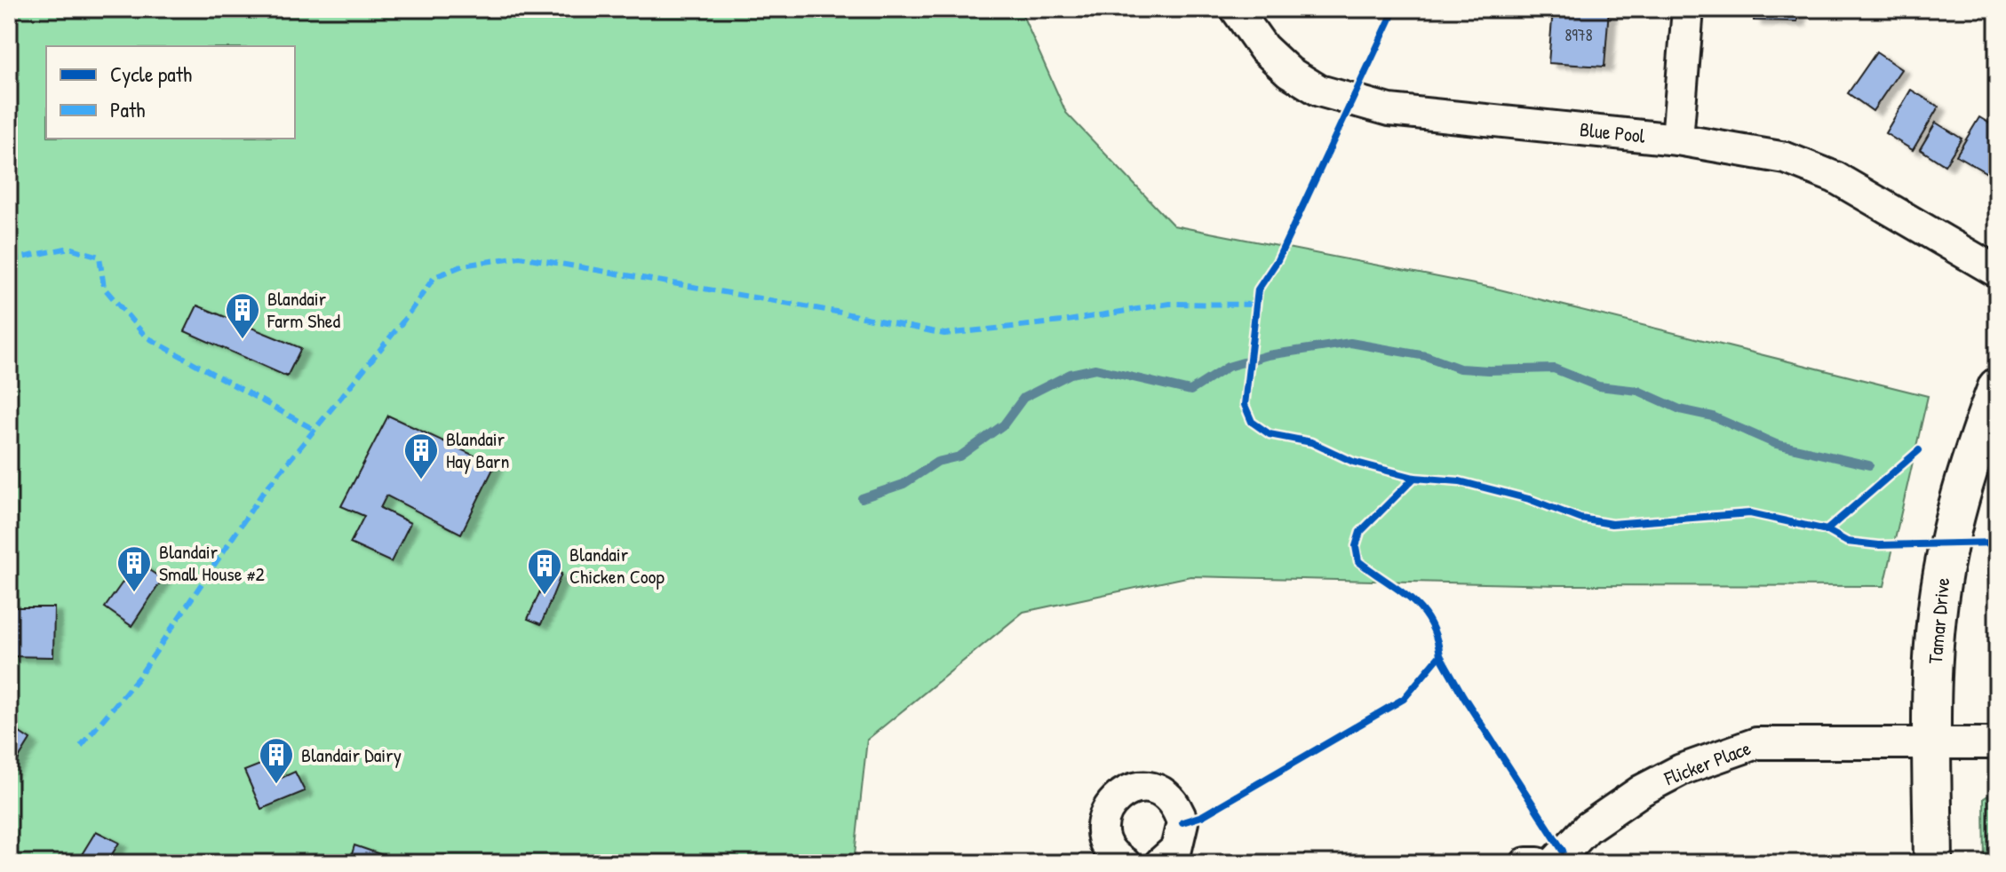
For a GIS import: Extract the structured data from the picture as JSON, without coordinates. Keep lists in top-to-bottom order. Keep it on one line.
{"streets":{"street":["Blue Pool","Tamar Drive","Flicker Place"]},"crossings":[["Tamar Drive","Flicker Place"]],"places":{"building":["Blandair Farm Shed","Blandair Hay Barn","Blandair Small House #2","Blandair Chicken Coop","Blandair Dairy"]},"house_numbers":["8978"],"legend":["Cycle path","Path"]}
